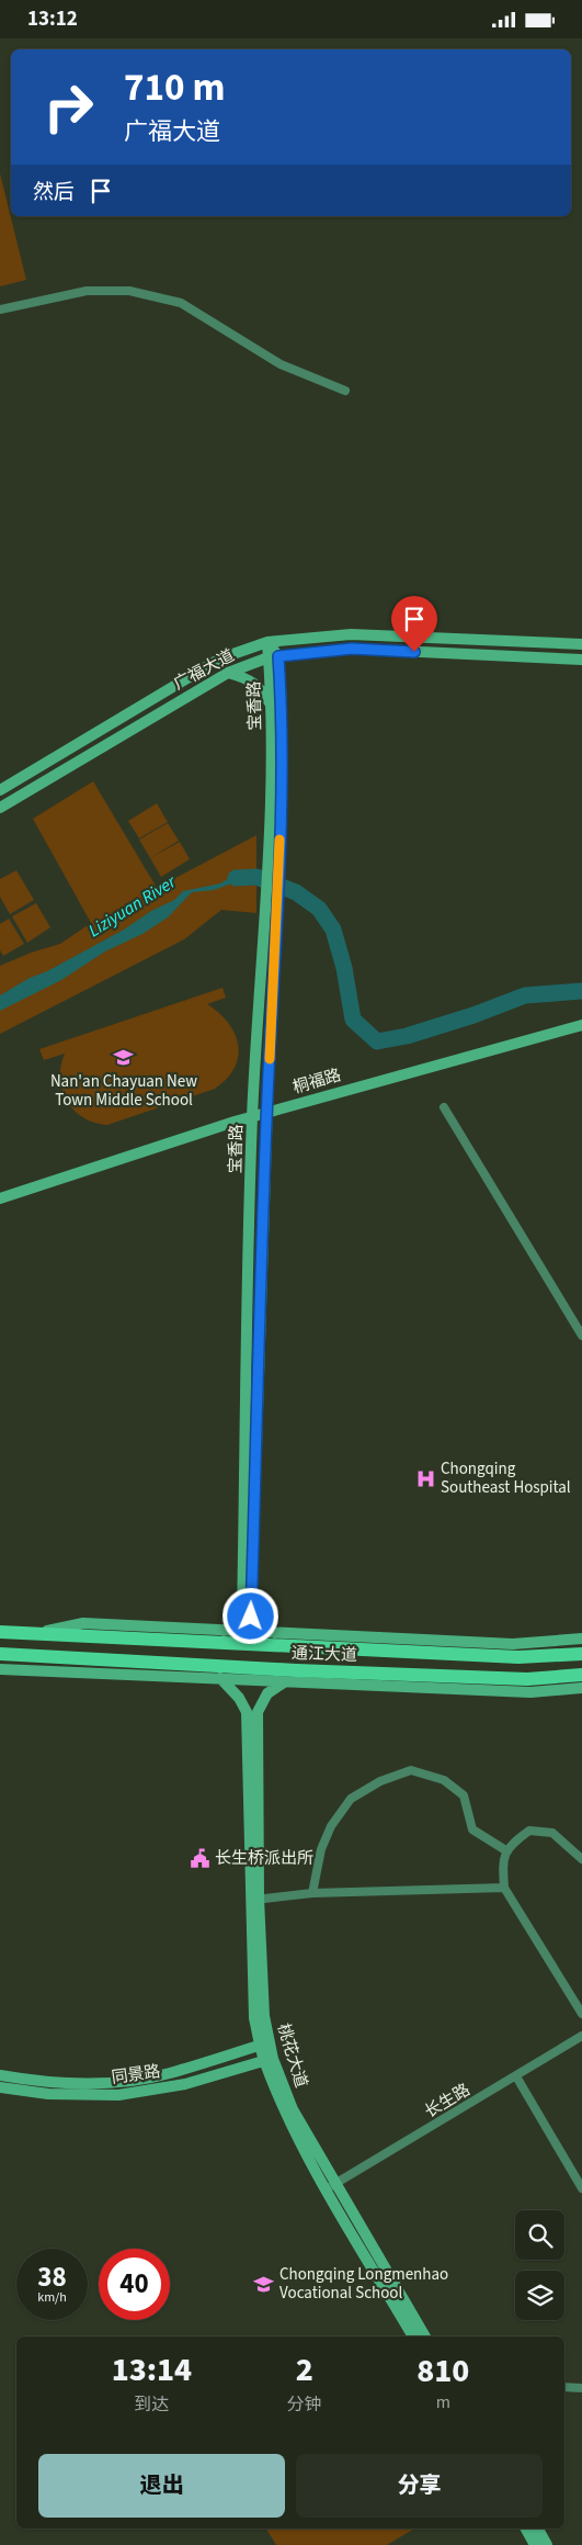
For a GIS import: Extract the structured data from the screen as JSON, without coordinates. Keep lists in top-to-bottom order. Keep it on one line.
{"streets":{"main road":["通江大道"],"street":["广福大道","宝香路","桐福路","桃花大道","同景路","长生路"]},"crossings":[["广福大道","宝香路"],["宝香路","桐福路"],["桃花大道","同景路"],["桃花大道","长生路"]],"water":["Liziyuan River"],"places":{"school or university":["Nan'an Chayuan New Town Middle School","Chongqing Longmenhao Vocational School"],"hospital":["Chongqing Southeast Hospital"],"public building":["长生桥派出所"]},"page":{"status":"13:12","turn":["710 m","广福大道"],"then":"然后","speed":"38 km/h","limit":"40","eta":["13:14","到达","2","分钟","810","m"],"buttons":["退出","分享"]}}
